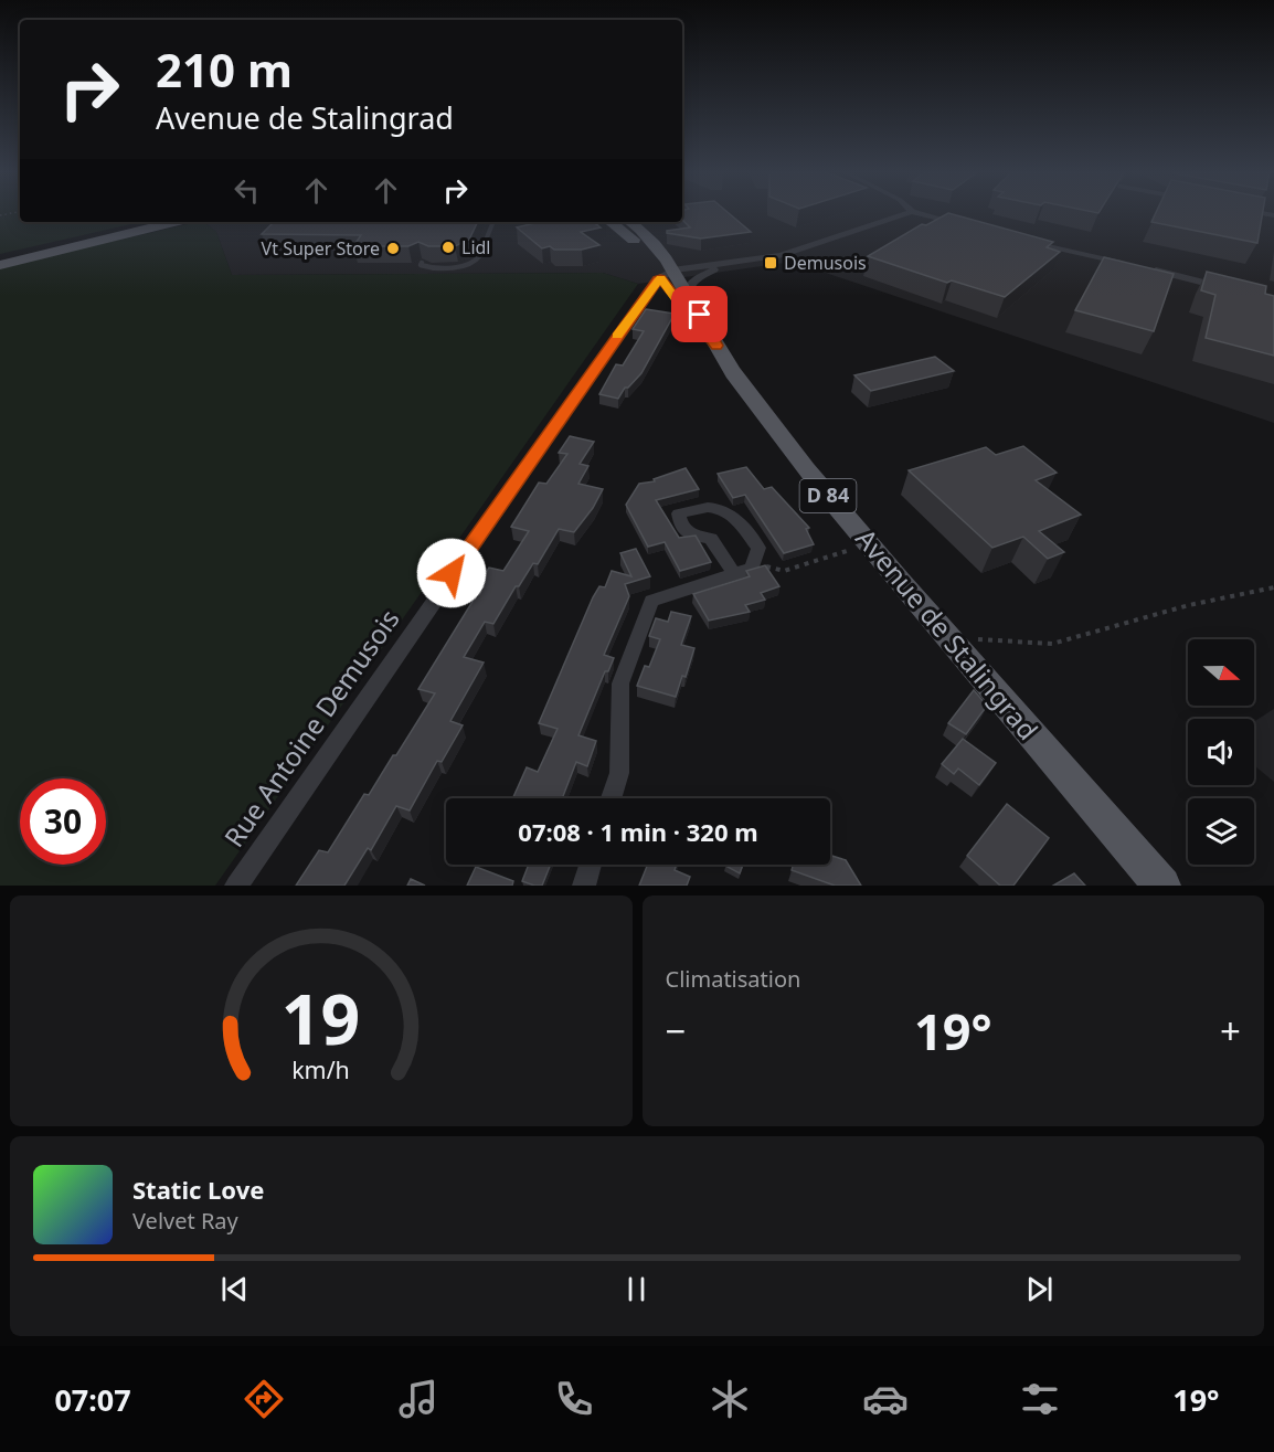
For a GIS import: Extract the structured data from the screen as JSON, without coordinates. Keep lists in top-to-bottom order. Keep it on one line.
{"streets":{"main road":["D 84","Avenue de Stalingrad"],"street":["Rue Antoine Demusois"]},"crossings":[["Avenue de Stalingrad","Rue Antoine Demusois"]],"places":{"other":["Lidl","Vt Super Store"],"transit":["Demusois"]},"north":"right","page":{"turn":["210 m","Avenue de Stalingrad"],"limit":"30","trip":"07:08 · 1 min · 320 m","tile":"Climatisation","heat":["−","19°","+"],"song":["Static Love","Velvet Ray"],"tabs":["07:07","19°"],"gauge":["19","km/h"]}}
